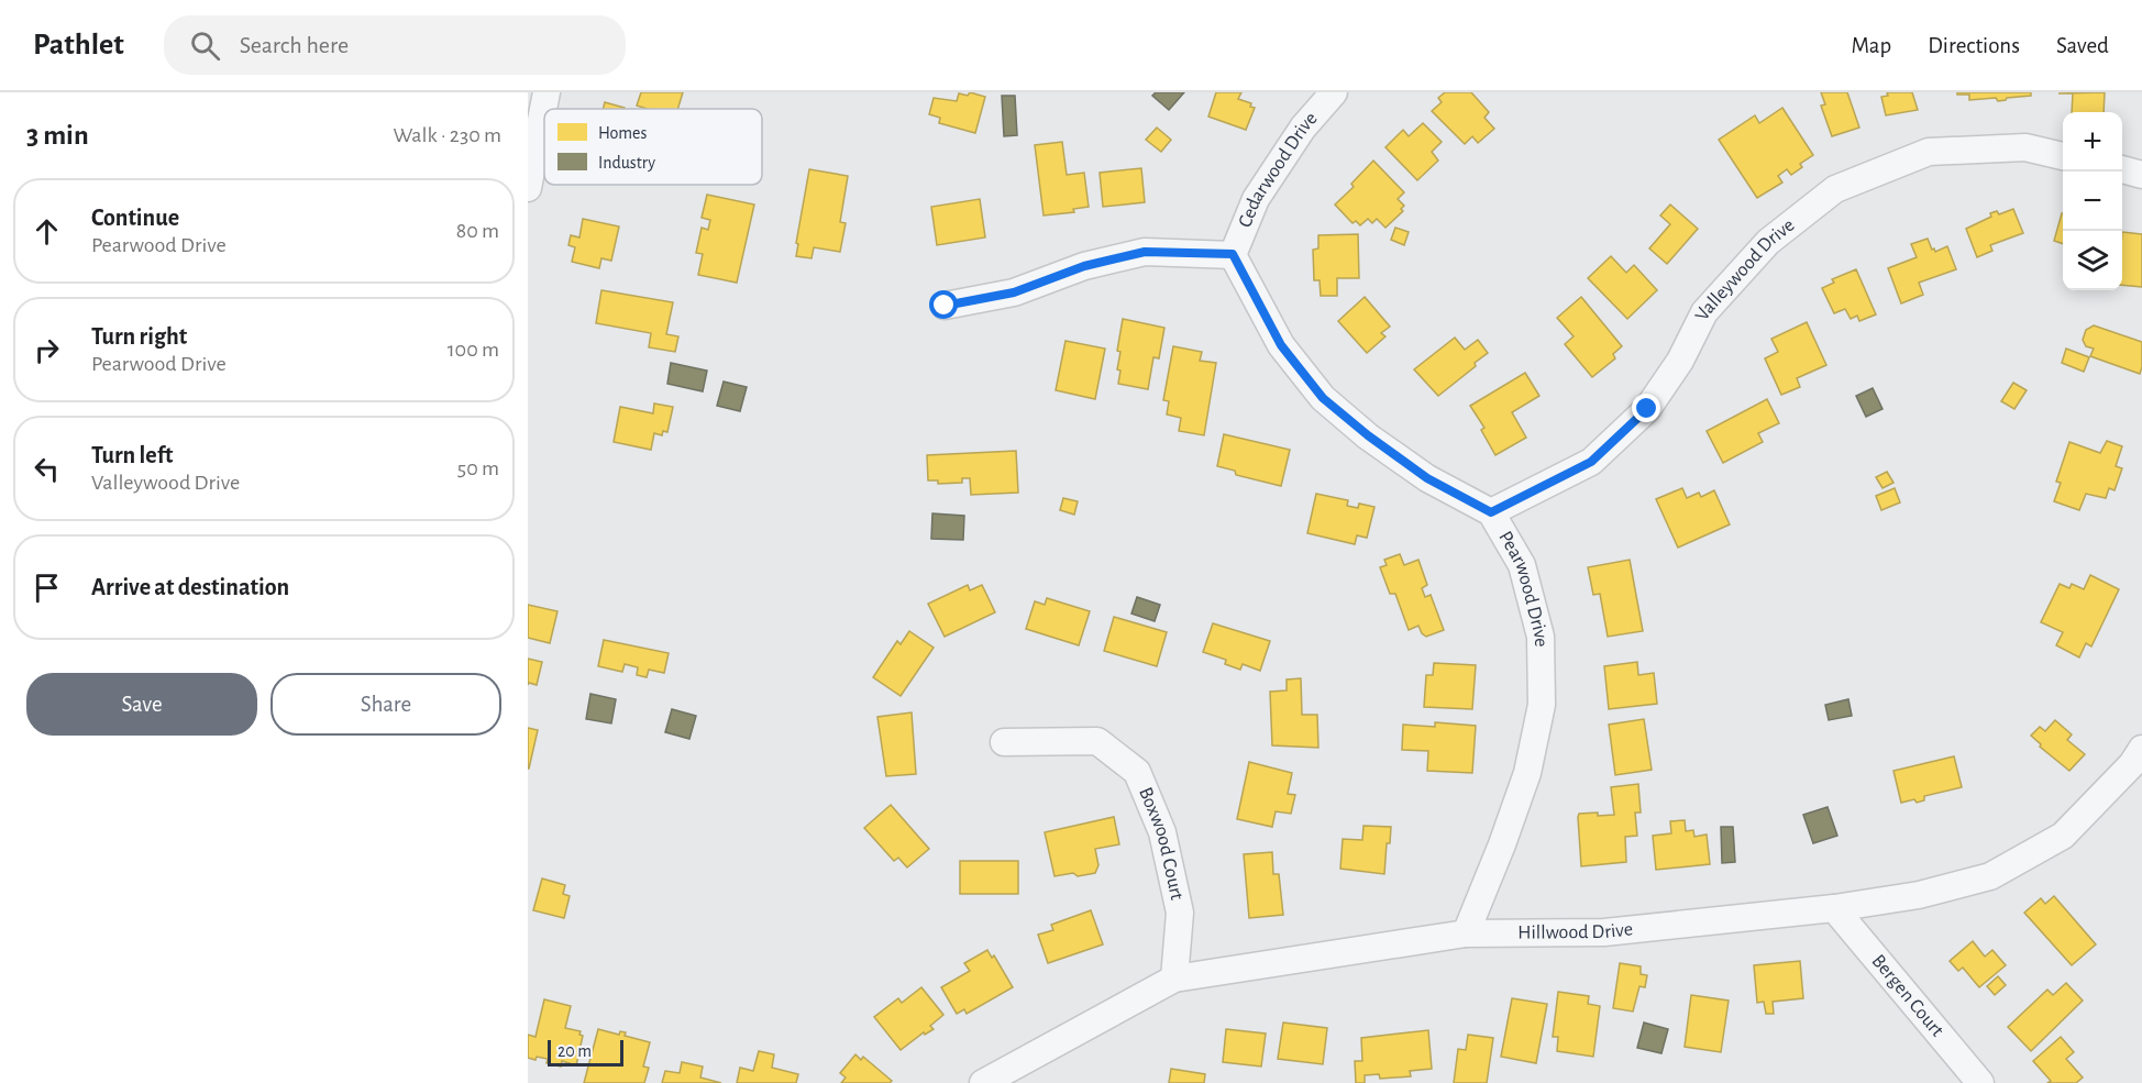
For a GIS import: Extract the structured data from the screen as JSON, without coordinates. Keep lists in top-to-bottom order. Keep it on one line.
{"streets":{"street":["Cedarwood Drive","Valleywood Drive","Pearwood Drive","Boxwood Court","Hillwood Drive","Bergen Court"]},"crossings":[["Cedarwood Drive","Pearwood Drive"],["Valleywood Drive","Pearwood Drive"],["Pearwood Drive","Hillwood Drive"],["Boxwood Court","Hillwood Drive"],["Hillwood Drive","Bergen Court"]],"legend":["Homes","Industry"],"scale_bar":"20 m","page":{"header":"Pathlet","search":"Search here","nav":["Map","Directions","Saved"],"heading":["3 min","Walk · 230 m"],"map_buttons":["+","−"],"list":[["Continue","Pearwood Drive","80 m"],["Turn right","Pearwood Drive","100 m"],["Turn left","Valleywood Drive","50 m"],"Arrive at destination"],"buttons":["Save","Share"],"scale":"20 m"}}
